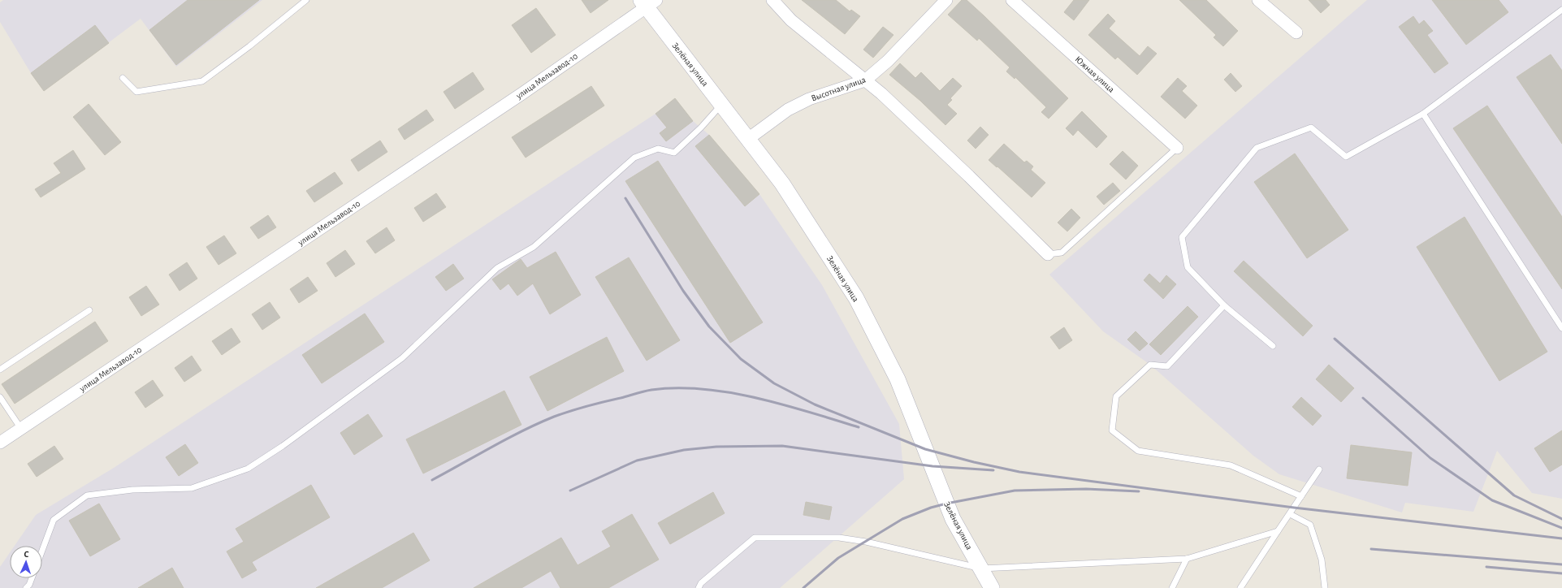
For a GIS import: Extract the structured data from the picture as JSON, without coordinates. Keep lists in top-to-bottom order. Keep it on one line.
{"streets":{"street":["Зелёная улица","Южная улица","улица Мельзавод-10","Высотная улица"]},"crossings":[["Зелёная улица","улица Мельзавод-10"],["Зелёная улица","Высотная улица"]],"north":"top"}
